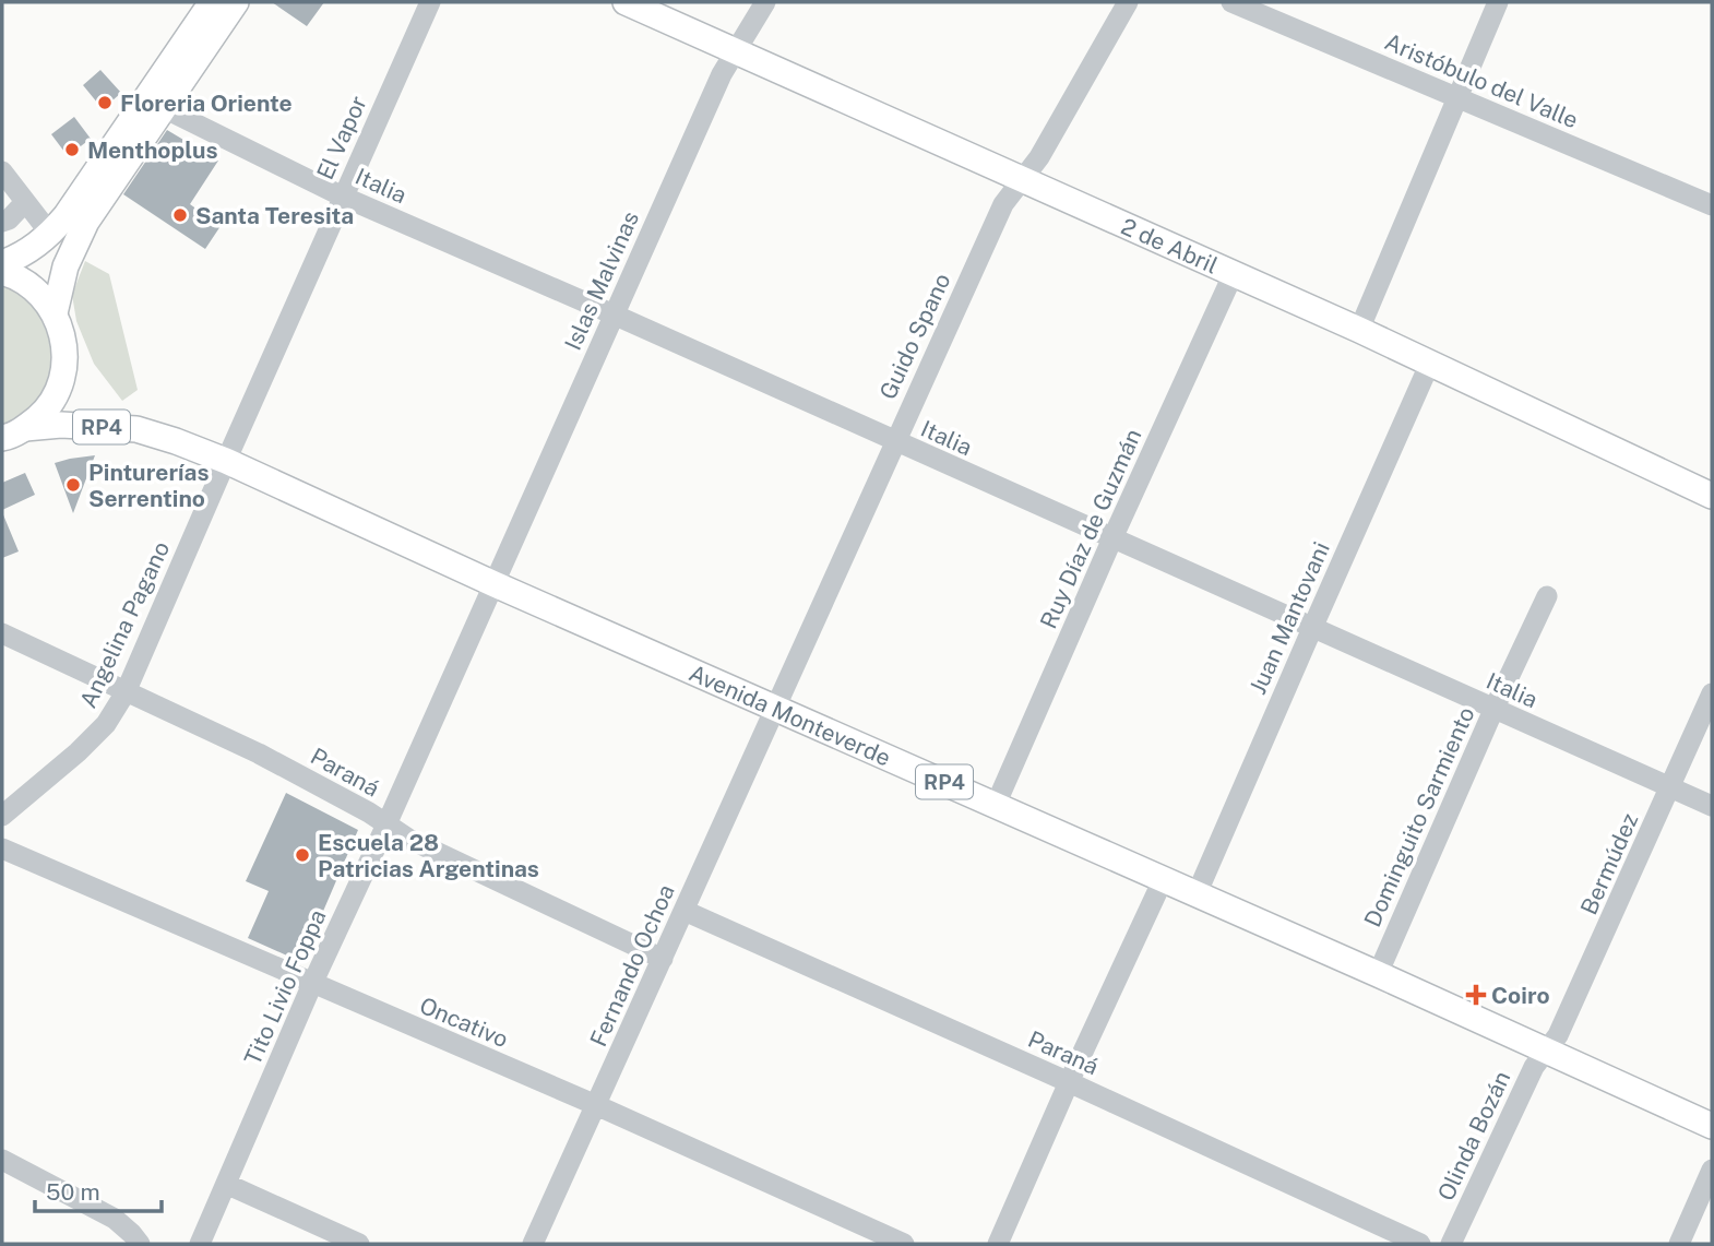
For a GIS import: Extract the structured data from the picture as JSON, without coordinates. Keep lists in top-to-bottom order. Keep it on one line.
{"streets":{"main road":["2 de Abril","RP4","Avenida Monteverde"],"street":["Aristóbulo del Valle","El Vapor","Italia","Islas Malvinas","Guido Spano","Ruy Díaz de Guzmán","Juan Mantovani","Angelina Pagano","Paraná","Dominguito Sarmiento","Bermúdez","Fernando Ochoa","Tito Livio Foppa","Oncativo","Olinda Bozán"]},"crossings":[["El Vapor","Italia"],["El Vapor","Angelina Pagano"],["El Vapor","Avenida Monteverde"],["Italia","Islas Malvinas"],["Italia","Guido Spano"],["Italia","Ruy Díaz de Guzmán"],["Italia","Juan Mantovani"],["Italia","Dominguito Sarmiento"],["Italia","Bermúdez"],["2 de Abril","Islas Malvinas"],["2 de Abril","Guido Spano"],["2 de Abril","Ruy Díaz de Guzmán"],["2 de Abril","Juan Mantovani"],["Islas Malvinas","Avenida Monteverde"],["Islas Malvinas","Tito Livio Foppa"],["Guido Spano","Avenida Monteverde"],["Guido Spano","Fernando Ochoa"],["RP4","Avenida Monteverde"],["Ruy Díaz de Guzmán","Avenida Monteverde"],["Juan Mantovani","Avenida Monteverde"],["Angelina Pagano","Avenida Monteverde"],["Angelina Pagano","Paraná"],["Avenida Monteverde","Dominguito Sarmiento"],["Avenida Monteverde","Bermúdez"],["Avenida Monteverde","Fernando Ochoa"],["Avenida Monteverde","Tito Livio Foppa"],["Avenida Monteverde","Olinda Bozán"],["Paraná","Fernando Ochoa"],["Paraná","Tito Livio Foppa"],["Bermúdez","Olinda Bozán"],["Fernando Ochoa","Oncativo"],["Tito Livio Foppa","Oncativo"]],"places":{"other":["Floreria Oriente","Menthoplus","Santa Teresita","Pinturerías Serrentino","Escuela 28 Patricias Argentinas"],"health":["Coiro"]},"scale_bar":"50 m"}
